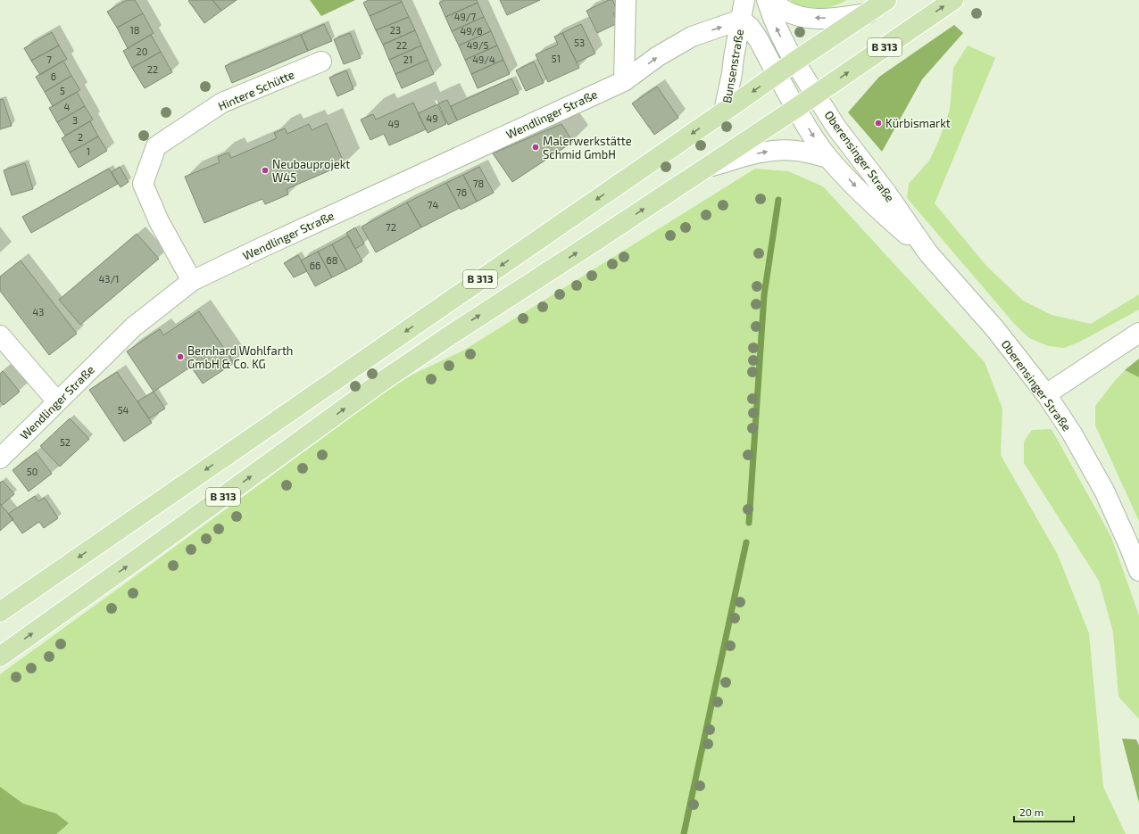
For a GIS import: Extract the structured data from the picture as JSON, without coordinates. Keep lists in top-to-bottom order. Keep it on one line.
{"streets":{"main road":["B 313"],"street":["Bunsenstraße","Hintere Schütte","Wendlinger Straße","Oberensinger Straße"]},"crossings":[["B 313","Bunsenstraße"],["B 313","Oberensinger Straße"],["Bunsenstraße","Wendlinger Straße"],["Bunsenstraße","Oberensinger Straße"],["Hintere Schütte","Wendlinger Straße"]],"places":["Kürbismarkt","Malerwerkstätte Schmid GmbH","Neubauprojekt W45","Bernhard Wohlfarth GmbH & Co. KG"],"house_numbers":["49/7","18","23","49/6","53","22","49/5","20","51","7","21","49/4","22","6","5","4","49","3","49","2","1","78","76","74","72","68","66","43/1","43","54","52","50"],"scale_bar":"20 m"}
